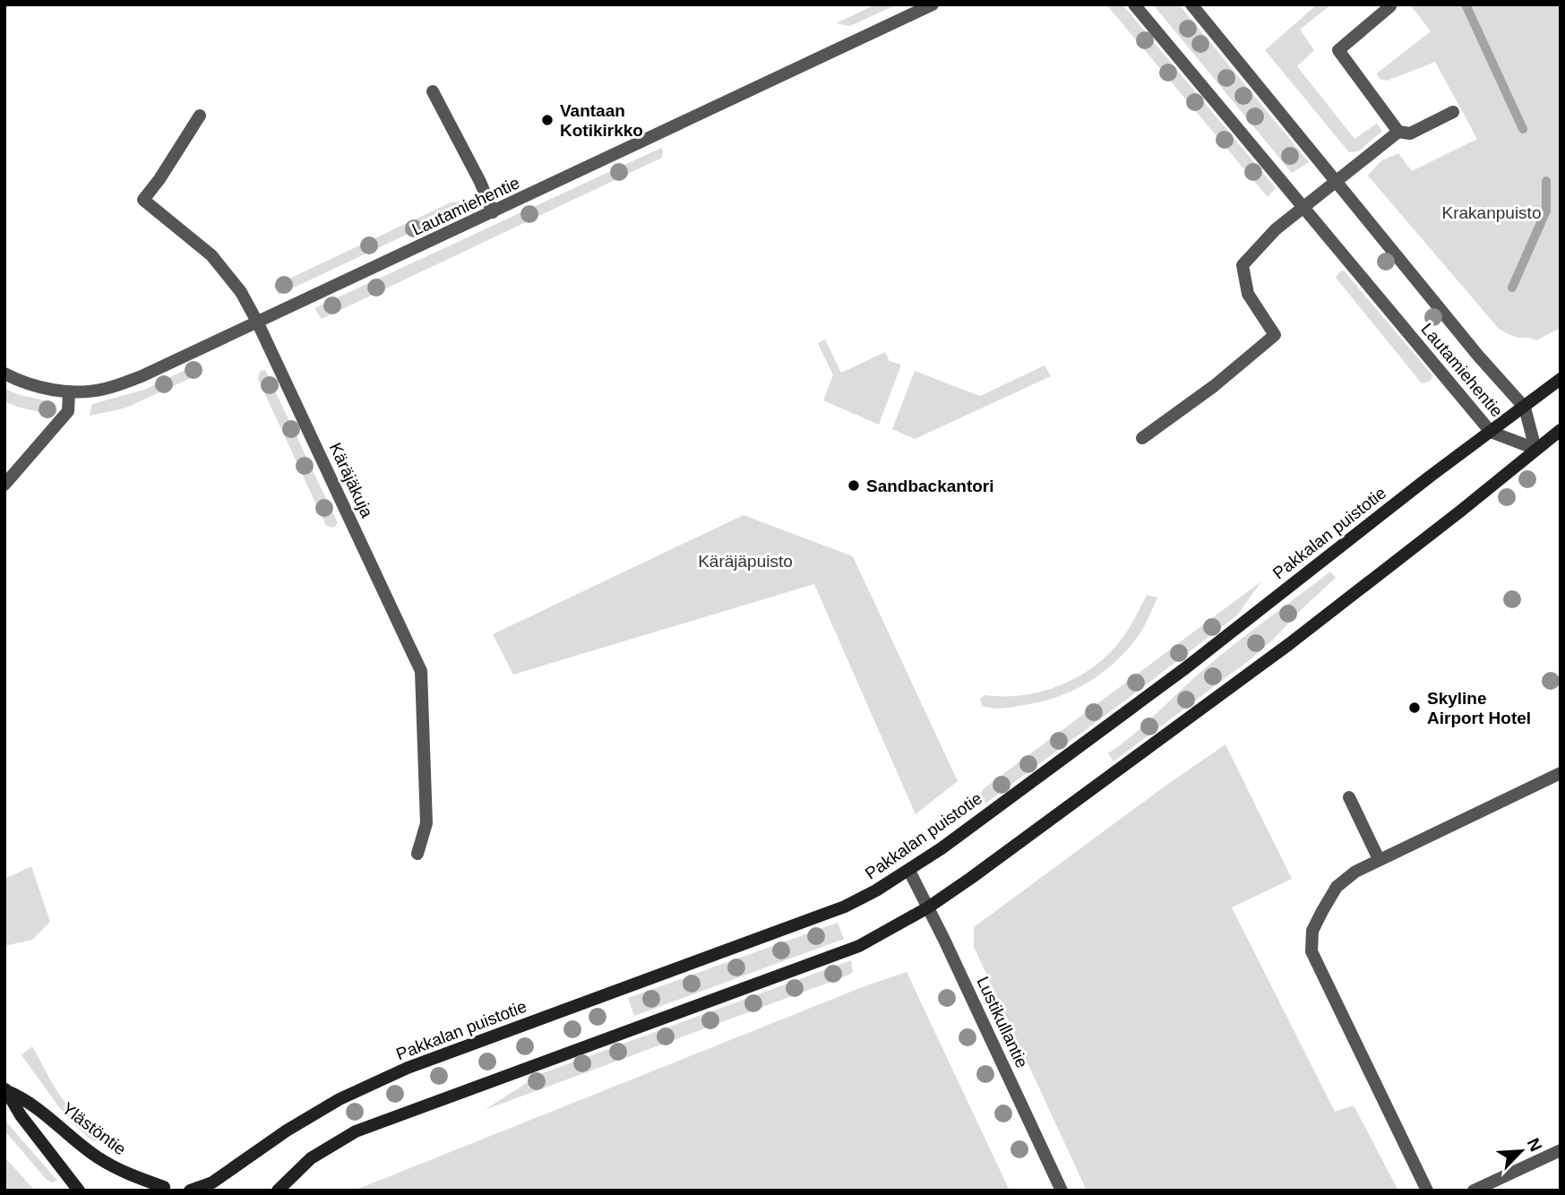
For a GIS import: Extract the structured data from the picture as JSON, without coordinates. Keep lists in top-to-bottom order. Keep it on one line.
{"streets":{"street":["Lautamiehentie","Käräjäkuja","Pakkalan puistotie","Lustikullantie","Ylästöntie"]},"crossings":[["Lautamiehentie","Käräjäkuja"],["Lautamiehentie","Pakkalan puistotie"],["Pakkalan puistotie","Lustikullantie"],["Pakkalan puistotie","Ylästöntie"]],"parks":["Krakanpuisto","Käräjäpuisto"],"places":["Vantaan Kotikirkko","Sandbackantori","Skyline Airport Hotel"],"north":"top right"}
